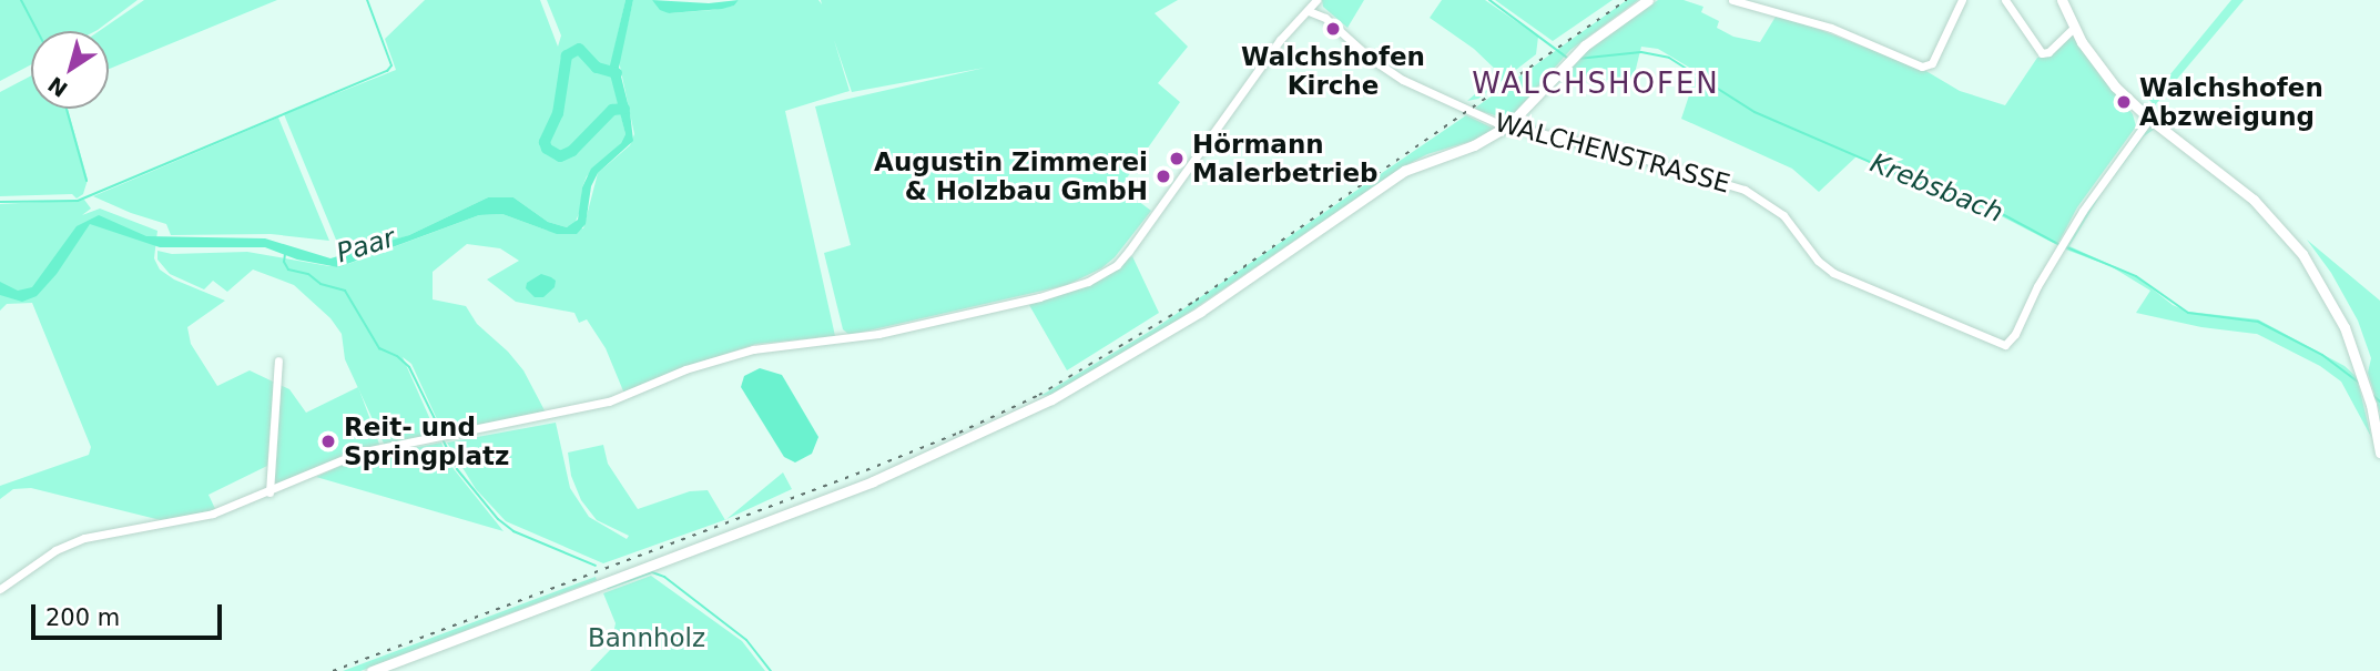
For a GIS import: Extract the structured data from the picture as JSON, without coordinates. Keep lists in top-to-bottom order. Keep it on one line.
{"streets":{"street":["WALCHENSTRASSE"]},"districts":["WALCHSHOFEN"],"water":["Krebsbach","Paar"],"parks":["Bannholz"],"places":["Walchshofen Kirche","Walchshofen Abzweigung","Hörmann Malerbetrieb","Augustin Zimmerei & Holzbau GmbH","Reit- und Springplatz"],"scale_bar":"200 m","north":"bottom left"}
